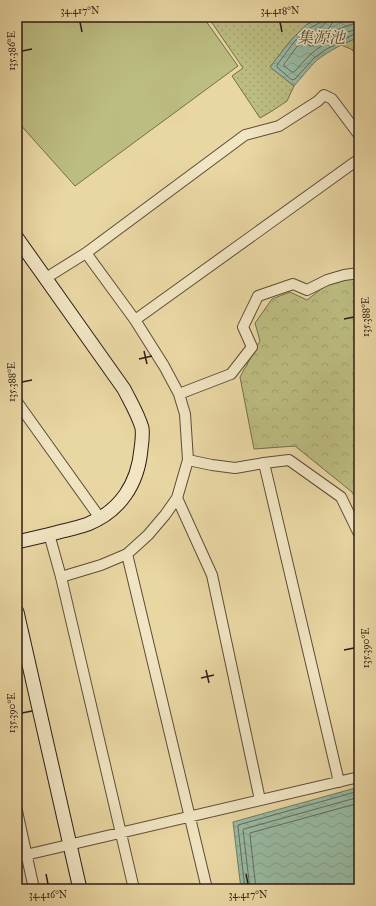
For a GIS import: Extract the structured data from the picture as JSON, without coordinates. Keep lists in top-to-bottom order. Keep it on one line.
{"water":["集源池"],"coordinates":["34.417°N","34.418°N","135.386°E","135.388°E","135.390°E","34.416°N"]}
